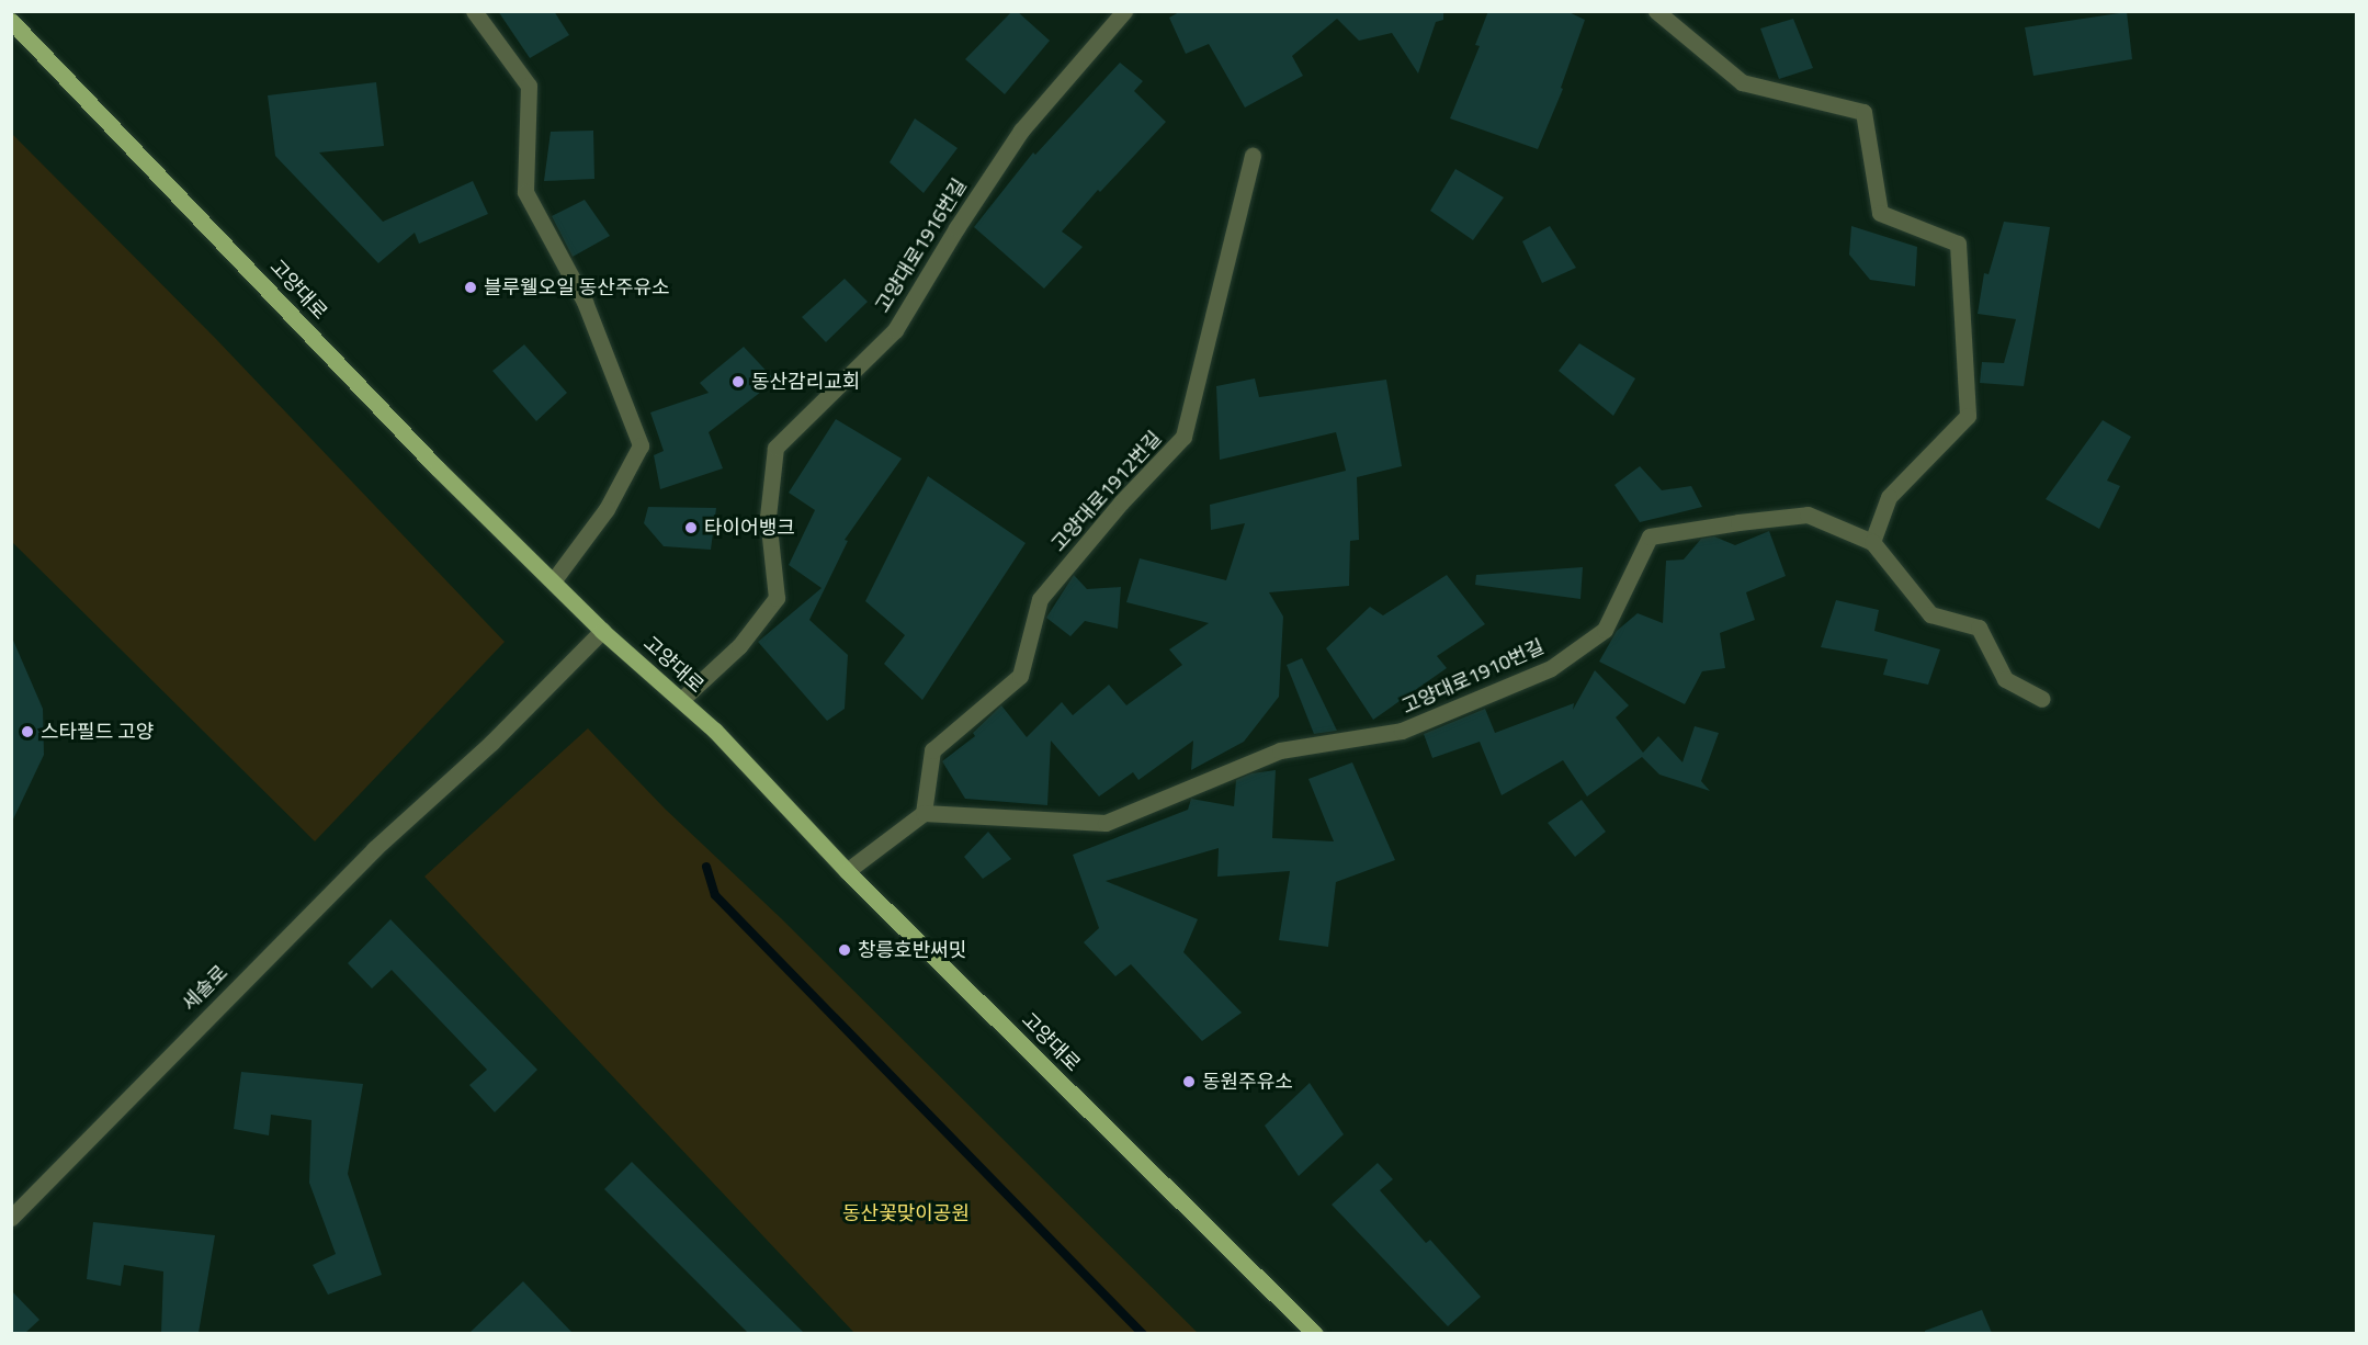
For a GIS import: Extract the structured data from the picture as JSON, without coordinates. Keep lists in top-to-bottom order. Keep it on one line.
{"streets":{"main road":["고양대로"],"street":["고양대로1916번길","고양대로1912번길","고양대로1910번길","세솔로"]},"crossings":[["고양대로1916번길","고양대로"],["고양대로","세솔로"],["고양대로1912번길","고양대로1910번길"]],"parks":["동산꽃맞이공원"],"places":["블루웰오일 동산주유소","동산감리교회","타이어뱅크","스타필드 고양","창릉호반써밋","동원주유소"]}
